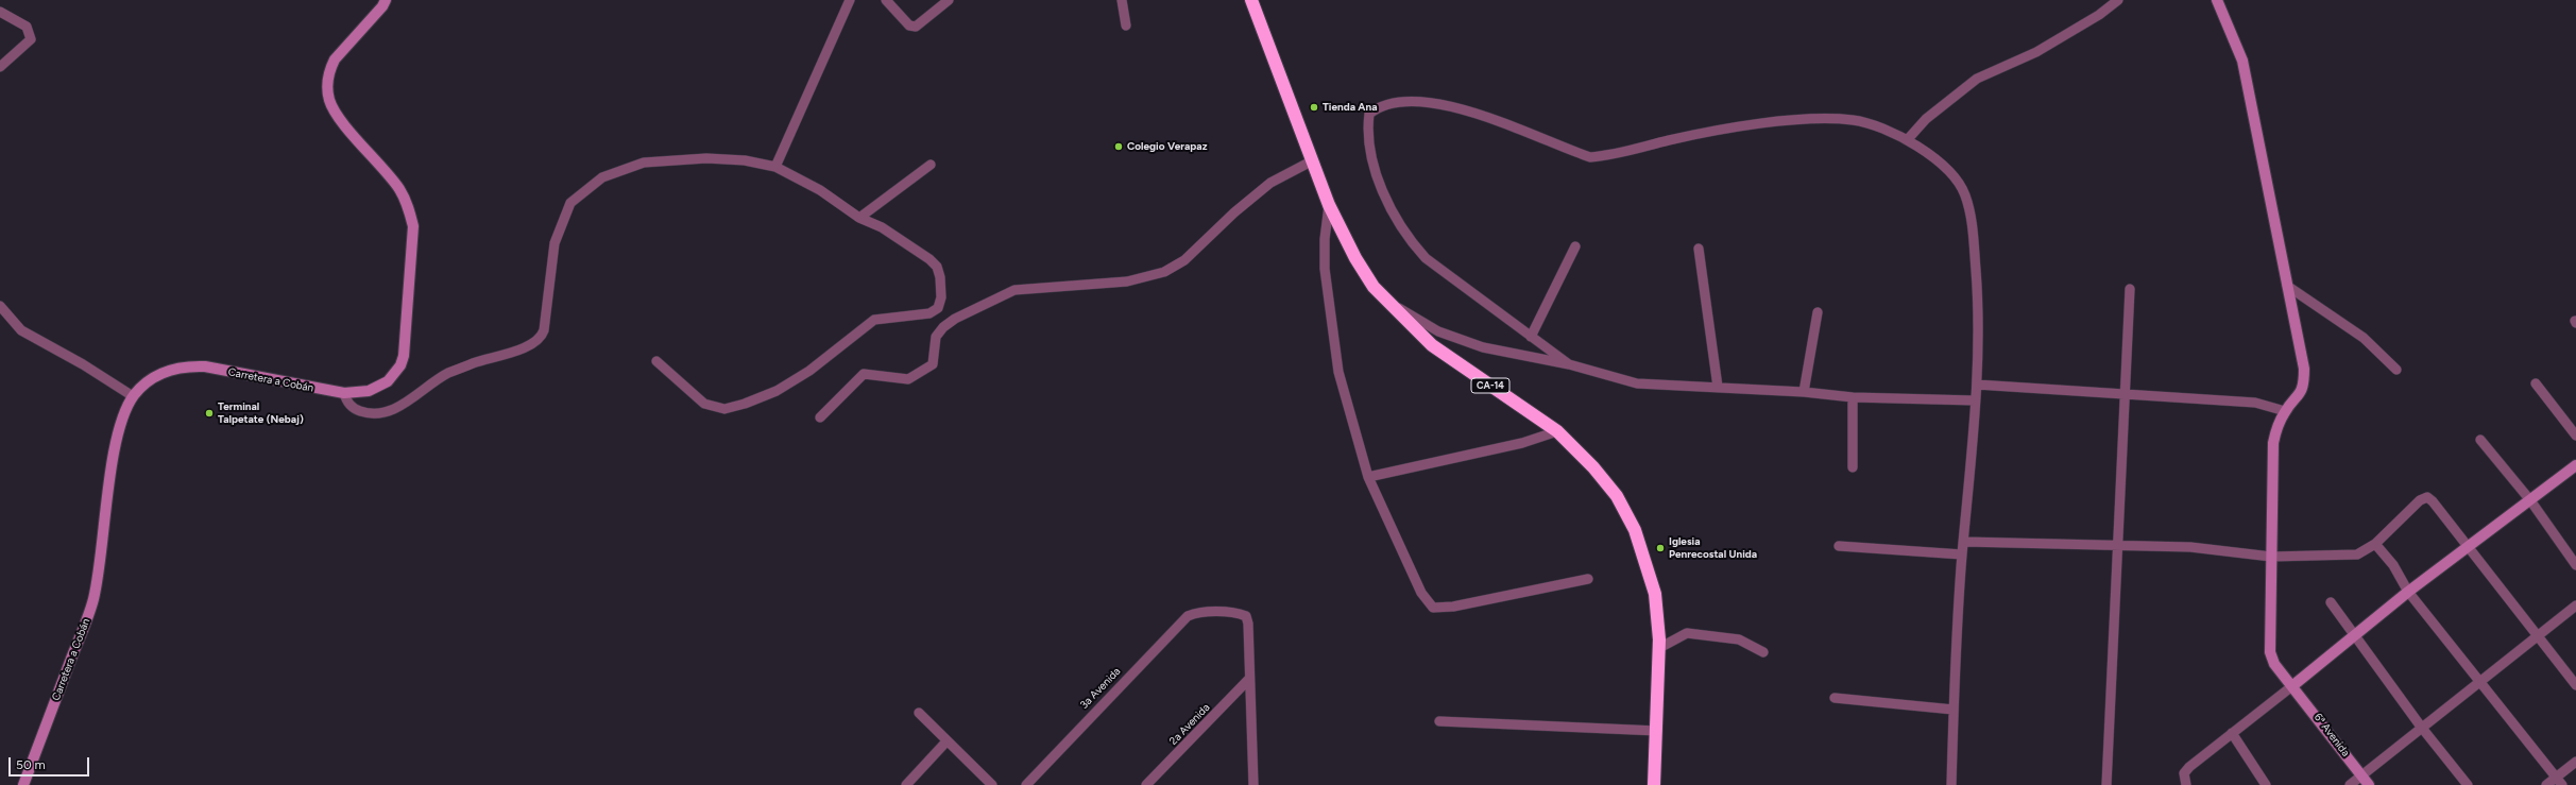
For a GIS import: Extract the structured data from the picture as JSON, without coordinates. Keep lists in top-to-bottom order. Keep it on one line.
{"streets":{"highway":["CA-14"],"street":["Carretera a Cobán","3a Avenida","2a Avenida","6ª Avenida"]},"crossings":[["3a Avenida","2a Avenida"]],"places":["Tienda Ana","Colegio Verapaz","Terminal Talpetate (Nebaj)","Iglesia Penrecostal Unida"],"scale_bar":"50 m"}
